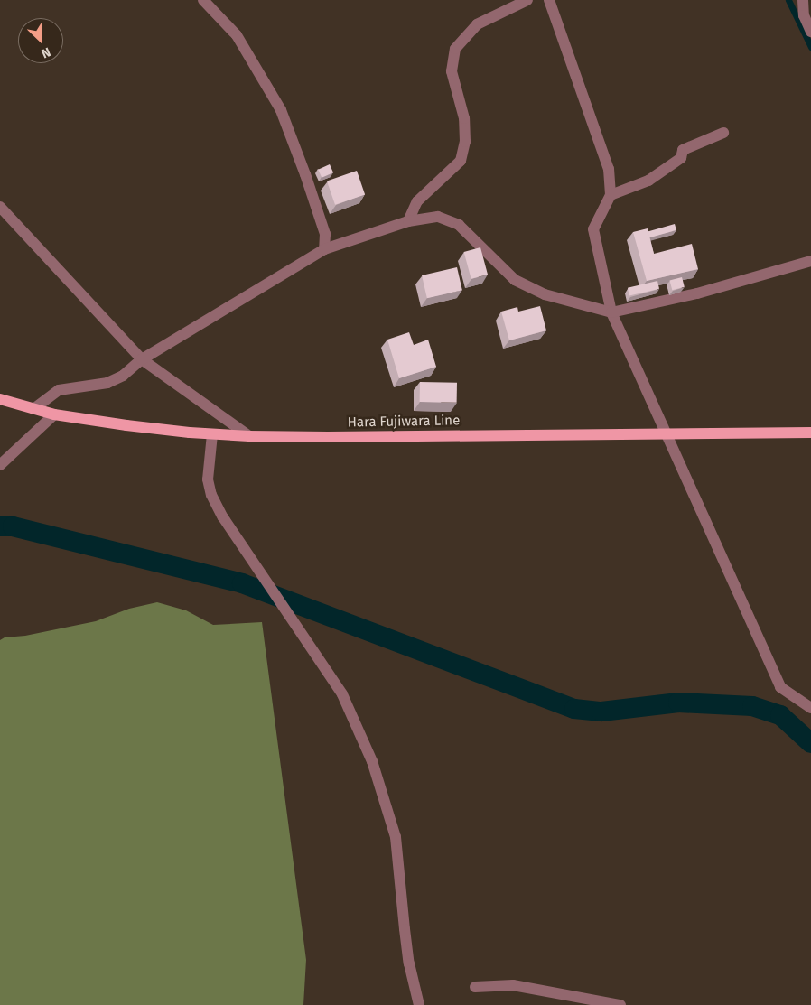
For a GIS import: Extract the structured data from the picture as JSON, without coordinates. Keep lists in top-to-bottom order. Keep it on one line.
{"streets":{"main road":["Hara Fujiwara Line"]},"north":"bottom right"}
